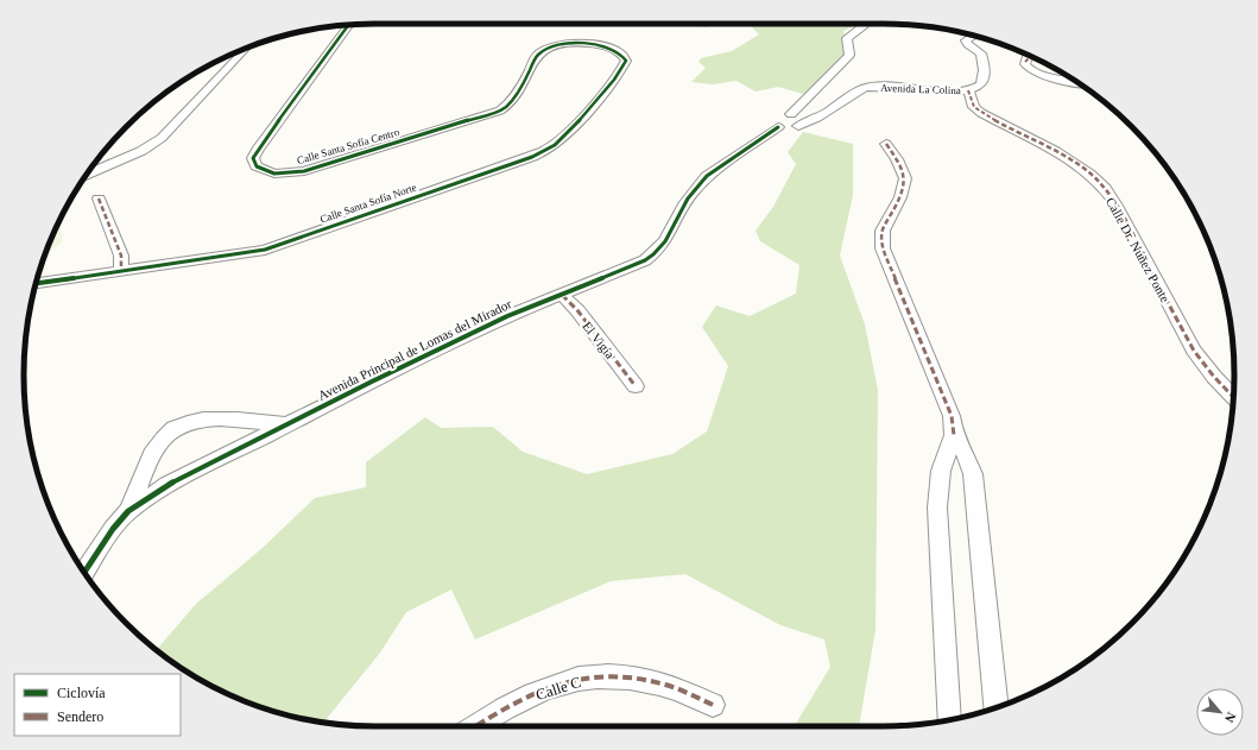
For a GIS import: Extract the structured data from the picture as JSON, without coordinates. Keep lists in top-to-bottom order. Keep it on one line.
{"streets":{"street":["Avenida La Colina","Calle Santa Sofía Centro","Calle Santa Sofía Norte","Calle Dr. Núñez Ponte","El Vigía","Avenida Principal de Lomas del Mirador","Calle C"]},"crossings":[["Avenida La Colina","Calle Dr. Núñez Ponte"],["Avenida La Colina","Avenida Principal de Lomas del Mirador"],["Calle Santa Sofía Centro","Calle Santa Sofía Norte"],["El Vigía","Avenida Principal de Lomas del Mirador"]],"legend":["Ciclovía","Sendero"],"north":"bottom right"}
